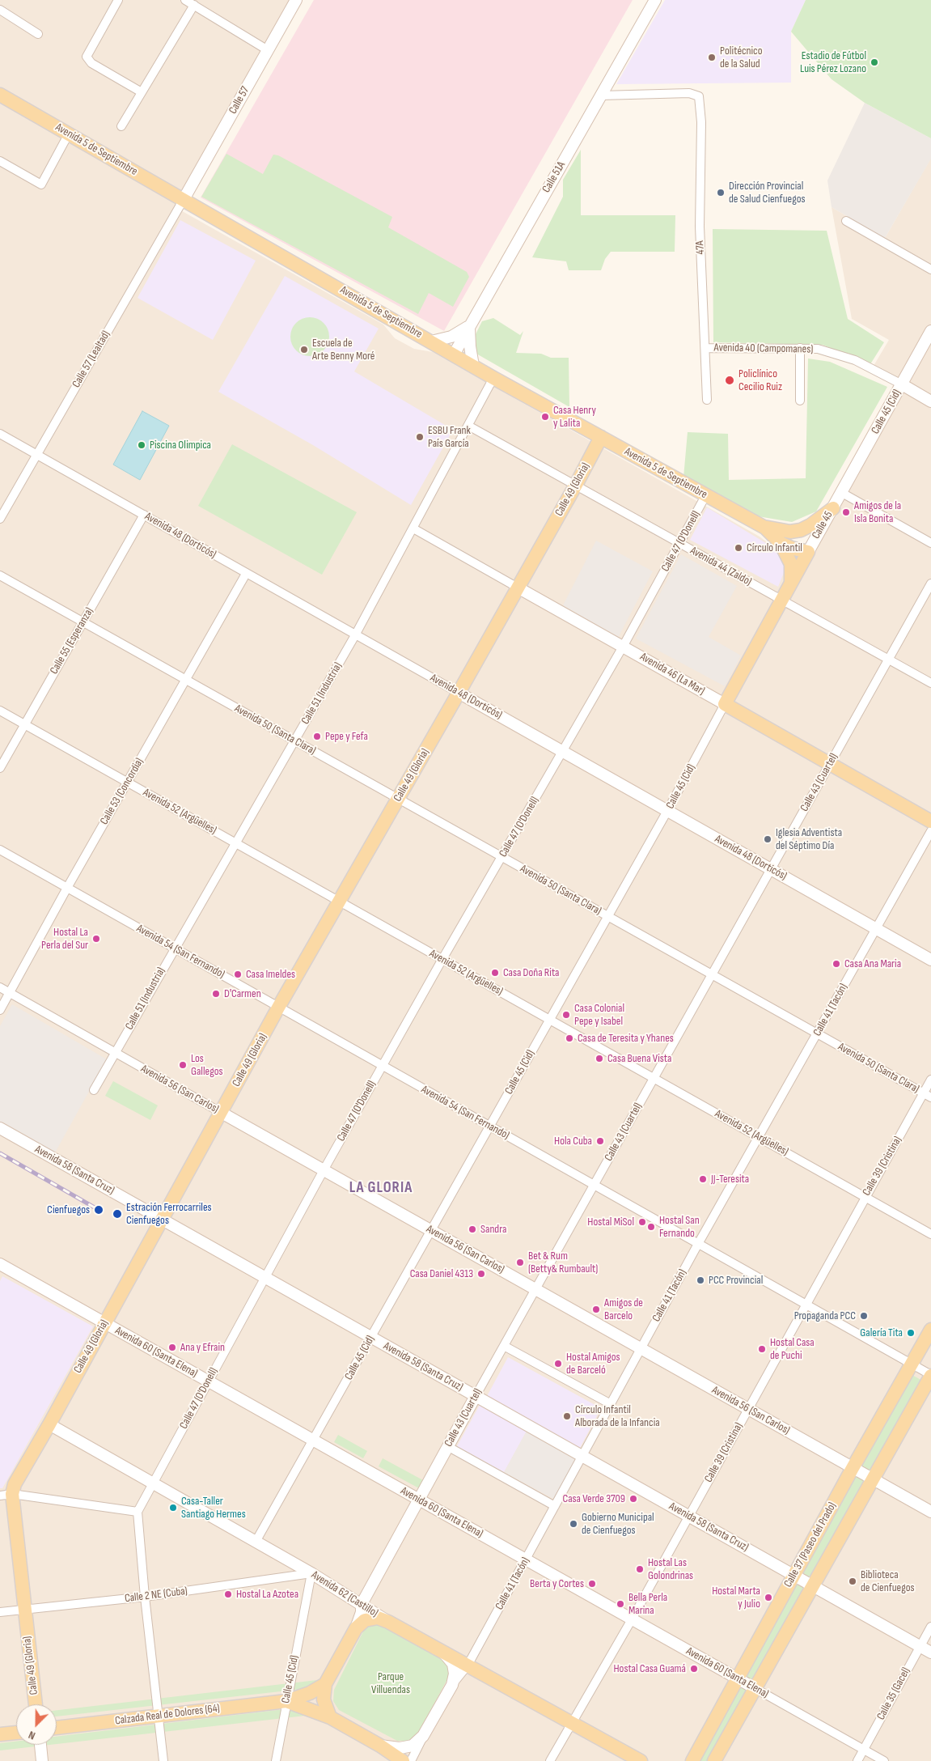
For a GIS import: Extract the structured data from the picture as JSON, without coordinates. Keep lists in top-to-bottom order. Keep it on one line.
{"streets":{"main road":["Avenida 5 de Septiembre","Calle 45 (Cid)","Calle 49 (Gloria)","Calle 45","Avenida 46 (La Mar)","Calle 43 (Cuartel)","Calle 37 (Paseo del Prado)","Avenida 62 (Castillo)","Calzada Real de Dolores (64)"],"street":["Calle 57","Calle 51A","47A","Avenida 40 (Campomanes)","Calle 57 (Lealtad)","Avenida 48 (Dorticós)","Calle 47 (O'Donell)","Avenida 44 (Zaldo)","Calle 55 (Esperanza)","Calle 51 (Industria)","Avenida 50 (Santa Clara)","Calle 53 (Concordia)","Avenida 52 (Argüelles)","Avenida 54 (San Fernando)","Calle 41 (Tacón)","Avenida 56 (San Carlos)","Calle 39 (Cristina)","Avenida 58 (Santa Cruz)","Avenida 60 (Santa Elena)","Calle 2 NE (Cuba)","Calle 35 (Gacel)"]},"crossings":[["Calle 57","Avenida 5 de Septiembre"],["Calle 57","Calle 57 (Lealtad)"],["Avenida 5 de Septiembre","Calle 51A"],["Avenida 5 de Septiembre","Calle 57 (Lealtad)"],["Avenida 5 de Septiembre","Calle 49 (Gloria)"],["Avenida 5 de Septiembre","Calle 45"],["Avenida 5 de Septiembre","Calle 47 (O'Donell)"],["Avenida 5 de Septiembre","Calle 51 (Industria)"],["Calle 51A","47A"],["47A","Avenida 40 (Campomanes)"],["Avenida 40 (Campomanes)","Calle 45 (Cid)"],["Calle 57 (Lealtad)","Avenida 48 (Dorticós)"],["Calle 45 (Cid)","Calle 45"],["Calle 45 (Cid)","Avenida 48 (Dorticós)"],["Calle 45 (Cid)","Avenida 44 (Zaldo)"],["Calle 45 (Cid)","Avenida 46 (La Mar)"],["Calle 45 (Cid)","Avenida 50 (Santa Clara)"],["Calle 45 (Cid)","Avenida 52 (Argüelles)"],["Calle 45 (Cid)","Avenida 54 (San Fernando)"],["Calle 45 (Cid)","Avenida 56 (San Carlos)"],["Calle 45 (Cid)","Avenida 58 (Santa Cruz)"],["Calle 45 (Cid)","Avenida 60 (Santa Elena)"],["Calle 45 (Cid)","Avenida 62 (Castillo)"],["Calle 45 (Cid)","Calle 2 NE (Cuba)"],["Calle 45 (Cid)","Calzada Real de Dolores (64)"],["Calle 49 (Gloria)","Avenida 48 (Dorticós)"],["Calle 49 (Gloria)","Avenida 44 (Zaldo)"],["Calle 49 (Gloria)","Avenida 46 (La Mar)"],["Calle 49 (Gloria)","Avenida 50 (Santa Clara)"],["Calle 49 (Gloria)","Avenida 52 (Argüelles)"],["Calle 49 (Gloria)","Avenida 54 (San Fernando)"],["Calle 49 (Gloria)","Avenida 56 (San Carlos)"],["Calle 49 (Gloria)","Avenida 58 (Santa Cruz)"],["Calle 49 (Gloria)","Avenida 60 (Santa Elena)"],["Calle 49 (Gloria)","Avenida 62 (Castillo)"],["Calle 49 (Gloria)","Calle 2 NE (Cuba)"],["Calle 45","Avenida 44 (Zaldo)"],["Avenida 48 (Dorticós)","Calle 47 (O'Donell)"],["Avenida 48 (Dorticós)","Calle 55 (Esperanza)"],["Avenida 48 (Dorticós)","Calle 51 (Industria)"],["Avenida 48 (Dorticós)","Calle 43 (Cuartel)"],["Avenida 48 (Dorticós)","Calle 53 (Concordia)"],["Avenida 48 (Dorticós)","Calle 41 (Tacón)"],["Calle 47 (O'Donell)","Avenida 44 (Zaldo)"],["Calle 47 (O'Donell)","Avenida 46 (La Mar)"],["Calle 47 (O'Donell)","Avenida 50 (Santa Clara)"],["Calle 47 (O'Donell)","Avenida 52 (Argüelles)"],["Calle 47 (O'Donell)","Avenida 54 (San Fernando)"],["Calle 47 (O'Donell)","Avenida 56 (San Carlos)"],["Calle 47 (O'Donell)","Avenida 58 (Santa Cruz)"],["Calle 47 (O'Donell)","Avenida 60 (Santa Elena)"],["Calle 47 (O'Donell)","Avenida 62 (Castillo)"],["Avenida 44 (Zaldo)","Calle 51 (Industria)"],["Avenida 44 (Zaldo)","Calle 43 (Cuartel)"],["Calle 55 (Esperanza)","Avenida 50 (Santa Clara)"],["Calle 55 (Esperanza)","Avenida 52 (Argüelles)"],["Avenida 46 (La Mar)","Calle 51 (Industria)"],["Avenida 46 (La Mar)","Calle 43 (Cuartel)"],["Calle 51 (Industria)","Avenida 50 (Santa Clara)"],["Calle 51 (Industria)","Avenida 52 (Argüelles)"],["Calle 51 (Industria)","Avenida 54 (San Fernando)"],["Calle 51 (Industria)","Avenida 56 (San Carlos)"],["Avenida 50 (Santa Clara)","Calle 43 (Cuartel)"],["Avenida 50 (Santa Clara)","Calle 53 (Concordia)"],["Avenida 50 (Santa Clara)","Calle 41 (Tacón)"],["Avenida 50 (Santa Clara)","Calle 39 (Cristina)"],["Calle 43 (Cuartel)","Avenida 52 (Argüelles)"],["Calle 43 (Cuartel)","Avenida 54 (San Fernando)"],["Calle 43 (Cuartel)","Calle 41 (Tacón)"],["Calle 43 (Cuartel)","Avenida 56 (San Carlos)"],["Calle 43 (Cuartel)","Avenida 58 (Santa Cruz)"],["Calle 43 (Cuartel)","Avenida 60 (Santa Elena)"],["Calle 43 (Cuartel)","Avenida 62 (Castillo)"],["Calle 43 (Cuartel)","Calzada Real de Dolores (64)"],["Calle 53 (Concordia)","Avenida 52 (Argüelles)"],["Calle 53 (Concordia)","Avenida 54 (San Fernando)"],["Calle 53 (Concordia)","Avenida 56 (San Carlos)"],["Avenida 52 (Argüelles)","Calle 41 (Tacón)"],["Avenida 52 (Argüelles)","Calle 39 (Cristina)"],["Avenida 54 (San Fernando)","Calle 41 (Tacón)"],["Avenida 54 (San Fernando)","Calle 39 (Cristina)"],["Avenida 54 (San Fernando)","Calle 37 (Paseo del Prado)"],["Calle 41 (Tacón)","Avenida 56 (San Carlos)"],["Calle 41 (Tacón)","Avenida 58 (Santa Cruz)"],["Calle 41 (Tacón)","Avenida 60 (Santa Elena)"],["Calle 41 (Tacón)","Avenida 62 (Castillo)"],["Calle 41 (Tacón)","Calzada Real de Dolores (64)"],["Avenida 56 (San Carlos)","Calle 39 (Cristina)"],["Avenida 56 (San Carlos)","Calle 37 (Paseo del Prado)"],["Calle 39 (Cristina)","Avenida 58 (Santa Cruz)"],["Calle 39 (Cristina)","Avenida 60 (Santa Elena)"],["Calle 39 (Cristina)","Avenida 62 (Castillo)"],["Avenida 58 (Santa Cruz)","Calle 37 (Paseo del Prado)"],["Avenida 58 (Santa Cruz)","Calle 35 (Gacel)"],["Avenida 60 (Santa Elena)","Calle 37 (Paseo del Prado)"],["Avenida 60 (Santa Elena)","Calle 35 (Gacel)"],["Avenida 62 (Castillo)","Calle 2 NE (Cuba)"],["Avenida 62 (Castillo)","Calzada Real de Dolores (64)"]],"districts":["LA GLORIA"],"parks":["Parque Villuendas"],"places":["Politécnico de la Salud","Estadio de Fútbol Luis Pérez Lozano","Dirección Provincial de Salud Cienfuegos","Escuela de Arte Benny Moré","Policlínico Cecilio Ruiz","Casa Henry y Lalita","ESBU Frank País García","Piscina Olimpica","Amigos de la Isla Bonita","Círculo Infantil","Pepe y Fefa","Iglesia Adventista del Séptimo Día","Hostal La Perla del Sur","Casa Ana Maria","Casa Doña Rita","Casa Imeldes","D'Carmen","Casa Colonial Pepe y Isabel","Casa de Teresita y Yhanes","Casa Buena Vista","Los Gallegos","Hola Cuba","JJ-Teresita","Cienfuegos","Estración Ferrocarriles Cienfuegos","Hostal MiSol","Hostal San Fernando","Sandra","Bet & Rum (Betty& Rumbault)","Casa Daniel 4313","PCC Provincial","Amigos de Barcelo","Propaganda PCC","Galería Tita","Ana y Efrain","Hostal Casa de Puchi","Hostal Amigos de Barceló","Círculo Infantil Alborada de la Infancia","Casa Verde 3709","Casa-Taller Santiago Hermes","Gobierno Municipal de Cienfuegos","Hostal Las Golondrinas","Biblioteca de Cienfuegos","Berta y Cortes","Hostal La Azotea","Hostal Marta y Julio","Bella Perla Marina","Hostal Casa Guamá"],"north":"bottom left"}
